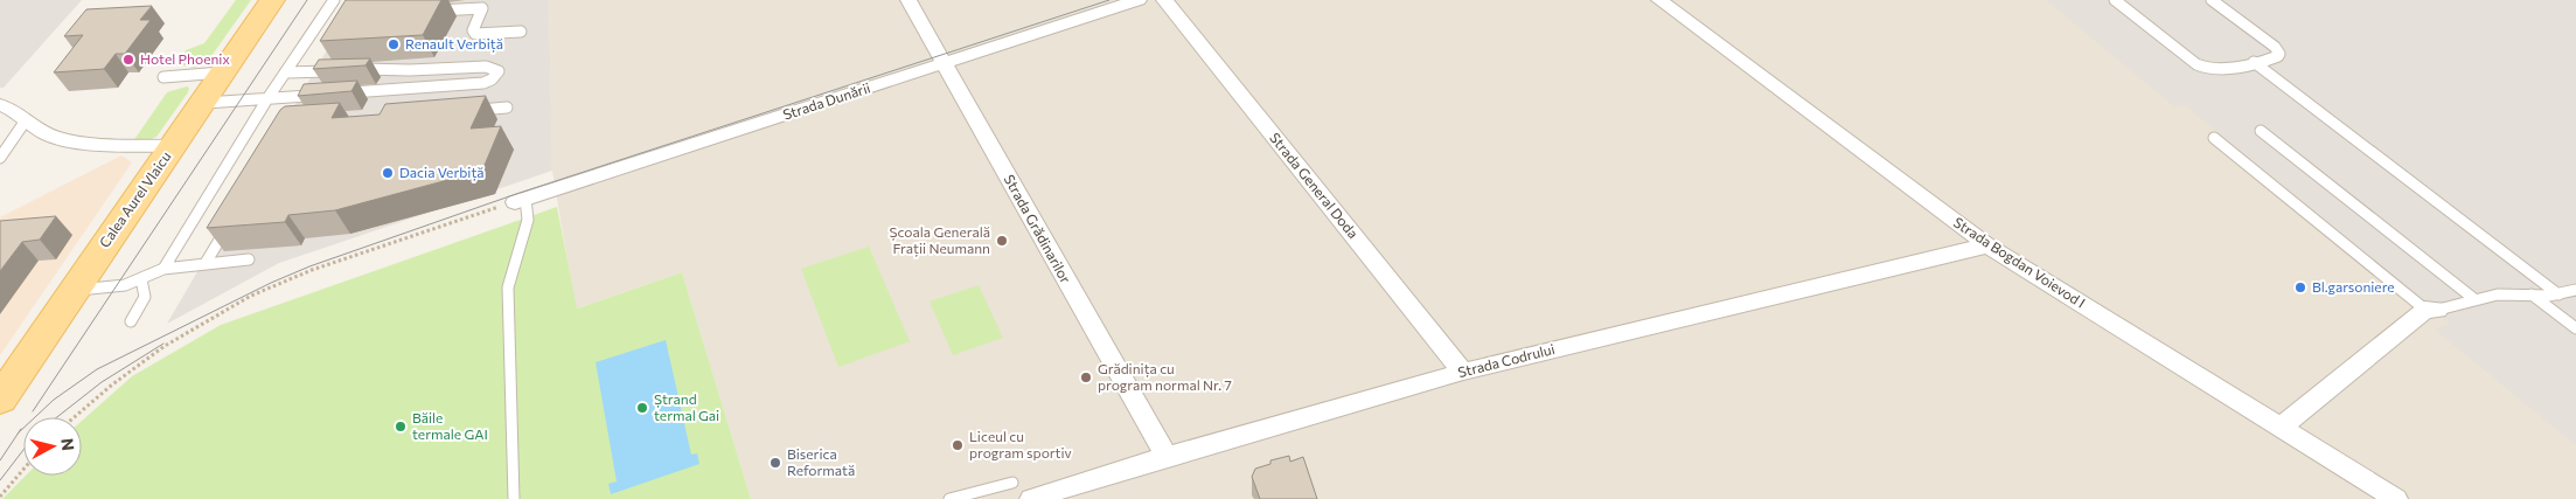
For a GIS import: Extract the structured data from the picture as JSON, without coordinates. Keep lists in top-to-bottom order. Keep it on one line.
{"streets":{"main road":["Calea Aurel Vlaicu"],"street":["Strada Dunării","Strada General Doda","Strada Grădinarilor","Strada Bogdan Voievod I","Strada Codrului"]},"crossings":[["Strada Dunării","Strada Grădinarilor"],["Strada General Doda","Strada Codrului"],["Strada Grădinarilor","Strada Codrului"],["Strada Bogdan Voievod I","Strada Codrului"]],"places":["Renault Verbiță","Hotel Phoenix","Dacia Verbiță","Școala Generală Frații Neumann","Bl.garsoniere","Grădinița cu program normal Nr. 7","Ștrand termal Gai","Băile termale GAI","Liceul cu program sportiv","Biserica Reformată"],"north":"right"}
